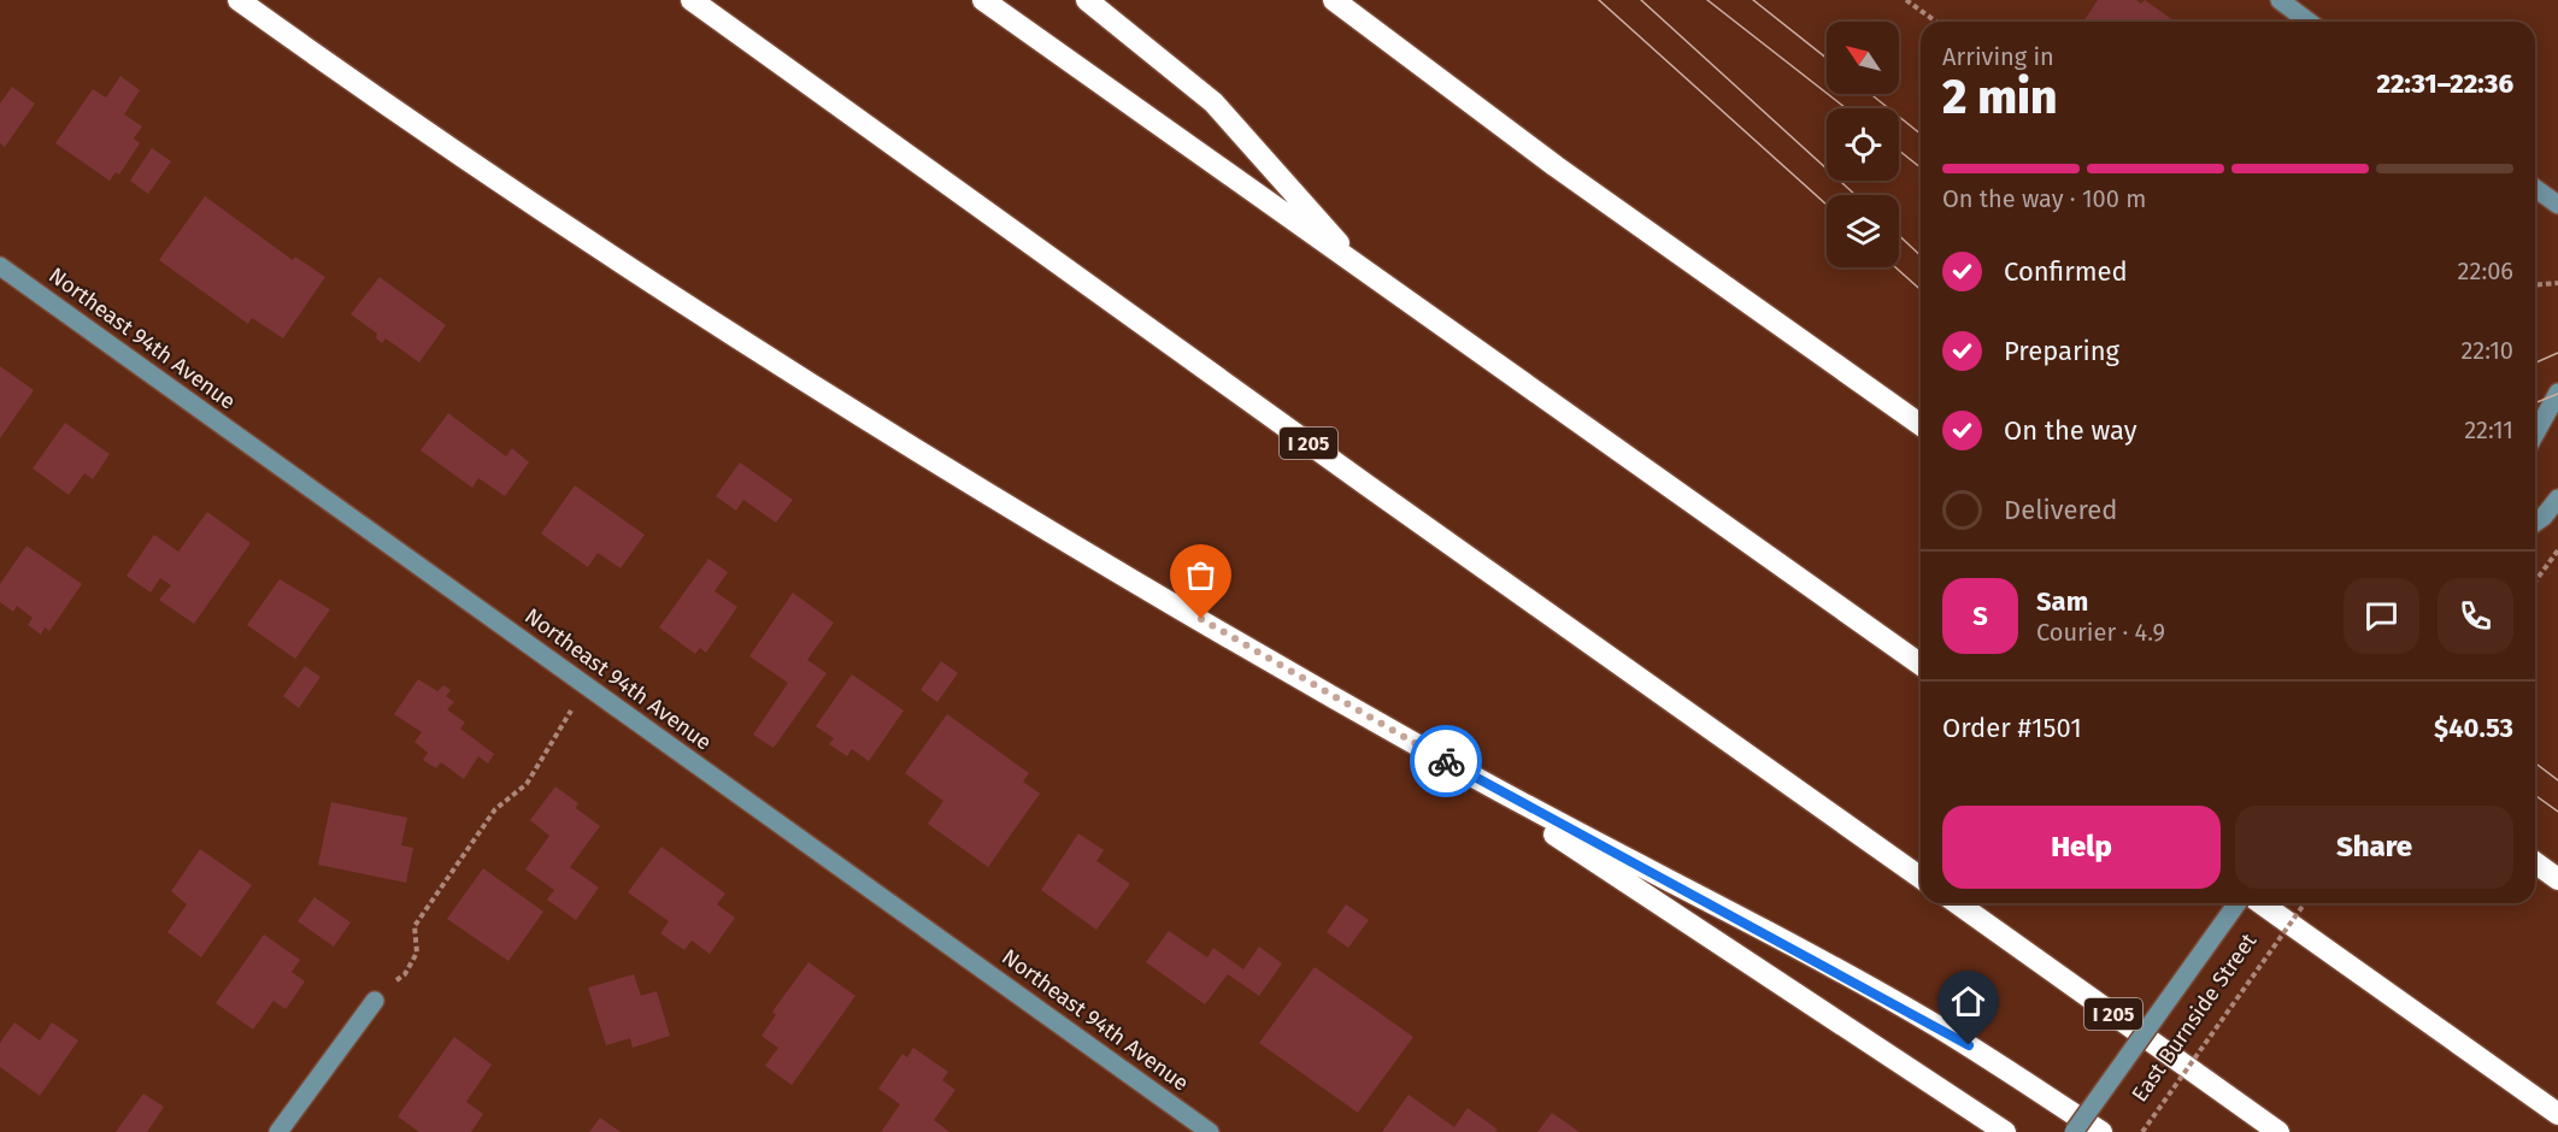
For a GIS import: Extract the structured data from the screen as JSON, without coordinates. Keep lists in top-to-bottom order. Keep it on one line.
{"streets":{"highway":["I 205"],"street":["Northeast 94th Avenue","East Burnside Street"]},"north":"top left","page":{"heading":["2 min","Arriving in","22:31–22:36"],"panel":["Sam","Courier · 4.9","Order #1501","$40.53"],"bar":"On the way · 100 m","list":[["Confirmed","22:06"],["Preparing","22:10"],["On the way","22:11"],"Delivered"],"round":"S","buttons":["Help","Share"]}}
